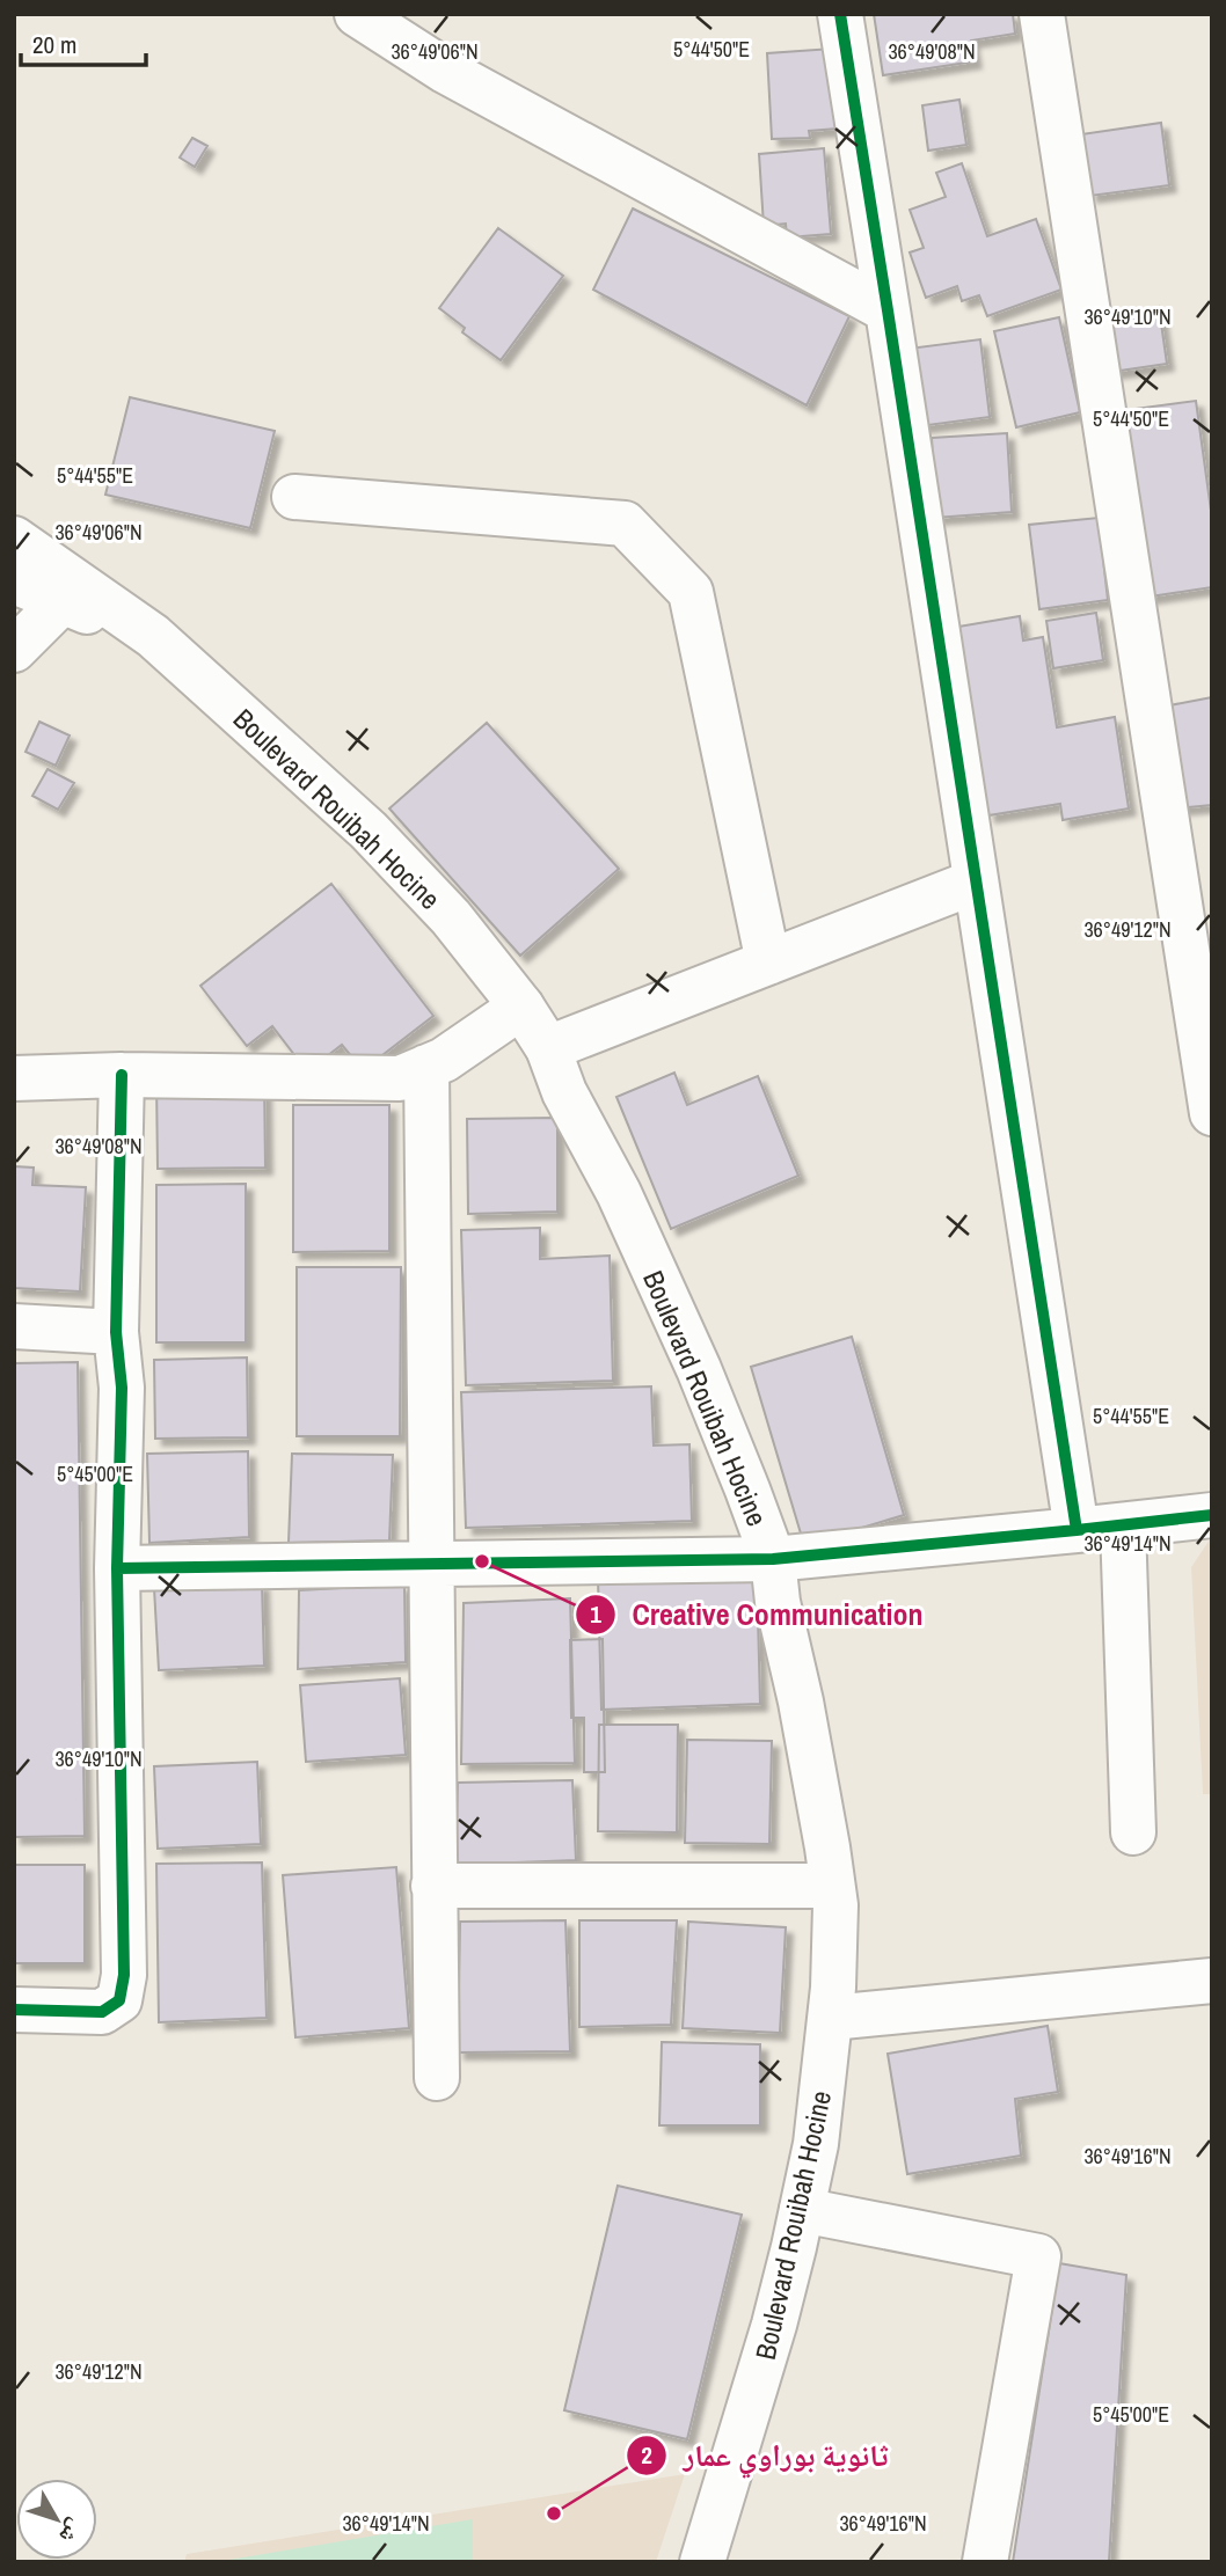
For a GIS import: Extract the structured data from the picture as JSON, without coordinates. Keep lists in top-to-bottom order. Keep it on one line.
{"streets":{"street":["Boulevard Rouibah Hocine"]},"places":["Creative Communication","ثانوية بوراوي عمار"],"scale_bar":"20 m","north":"bottom right","coordinates":["5°44'50\"E","36°49'06\"N","36°49'08\"N","36°49'10\"N","5°44'55\"E","36°49'12\"N","5°45'00\"E","36°49'14\"N","36°49'16\"N"]}
